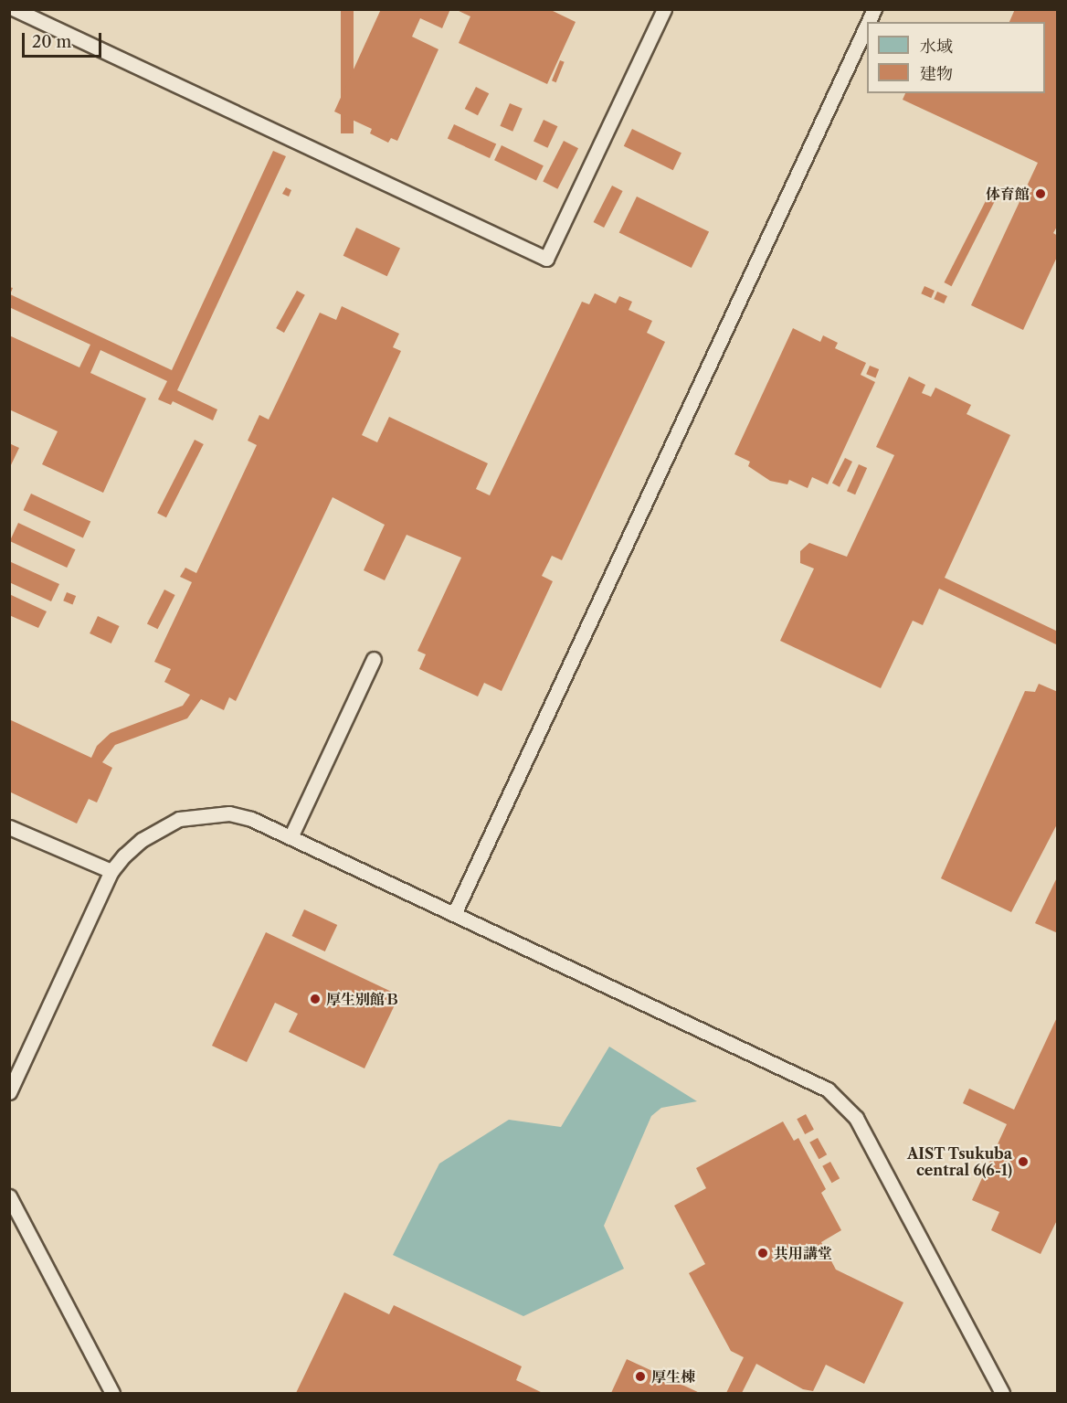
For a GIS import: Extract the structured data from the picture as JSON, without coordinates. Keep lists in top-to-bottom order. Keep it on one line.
{"places":["体育館","厚生別館Ｂ","AIST Tsukuba central 6(6-1)","共用講堂","厚生棟"],"legend":["水域","建物"],"scale_bar":"20 m"}
